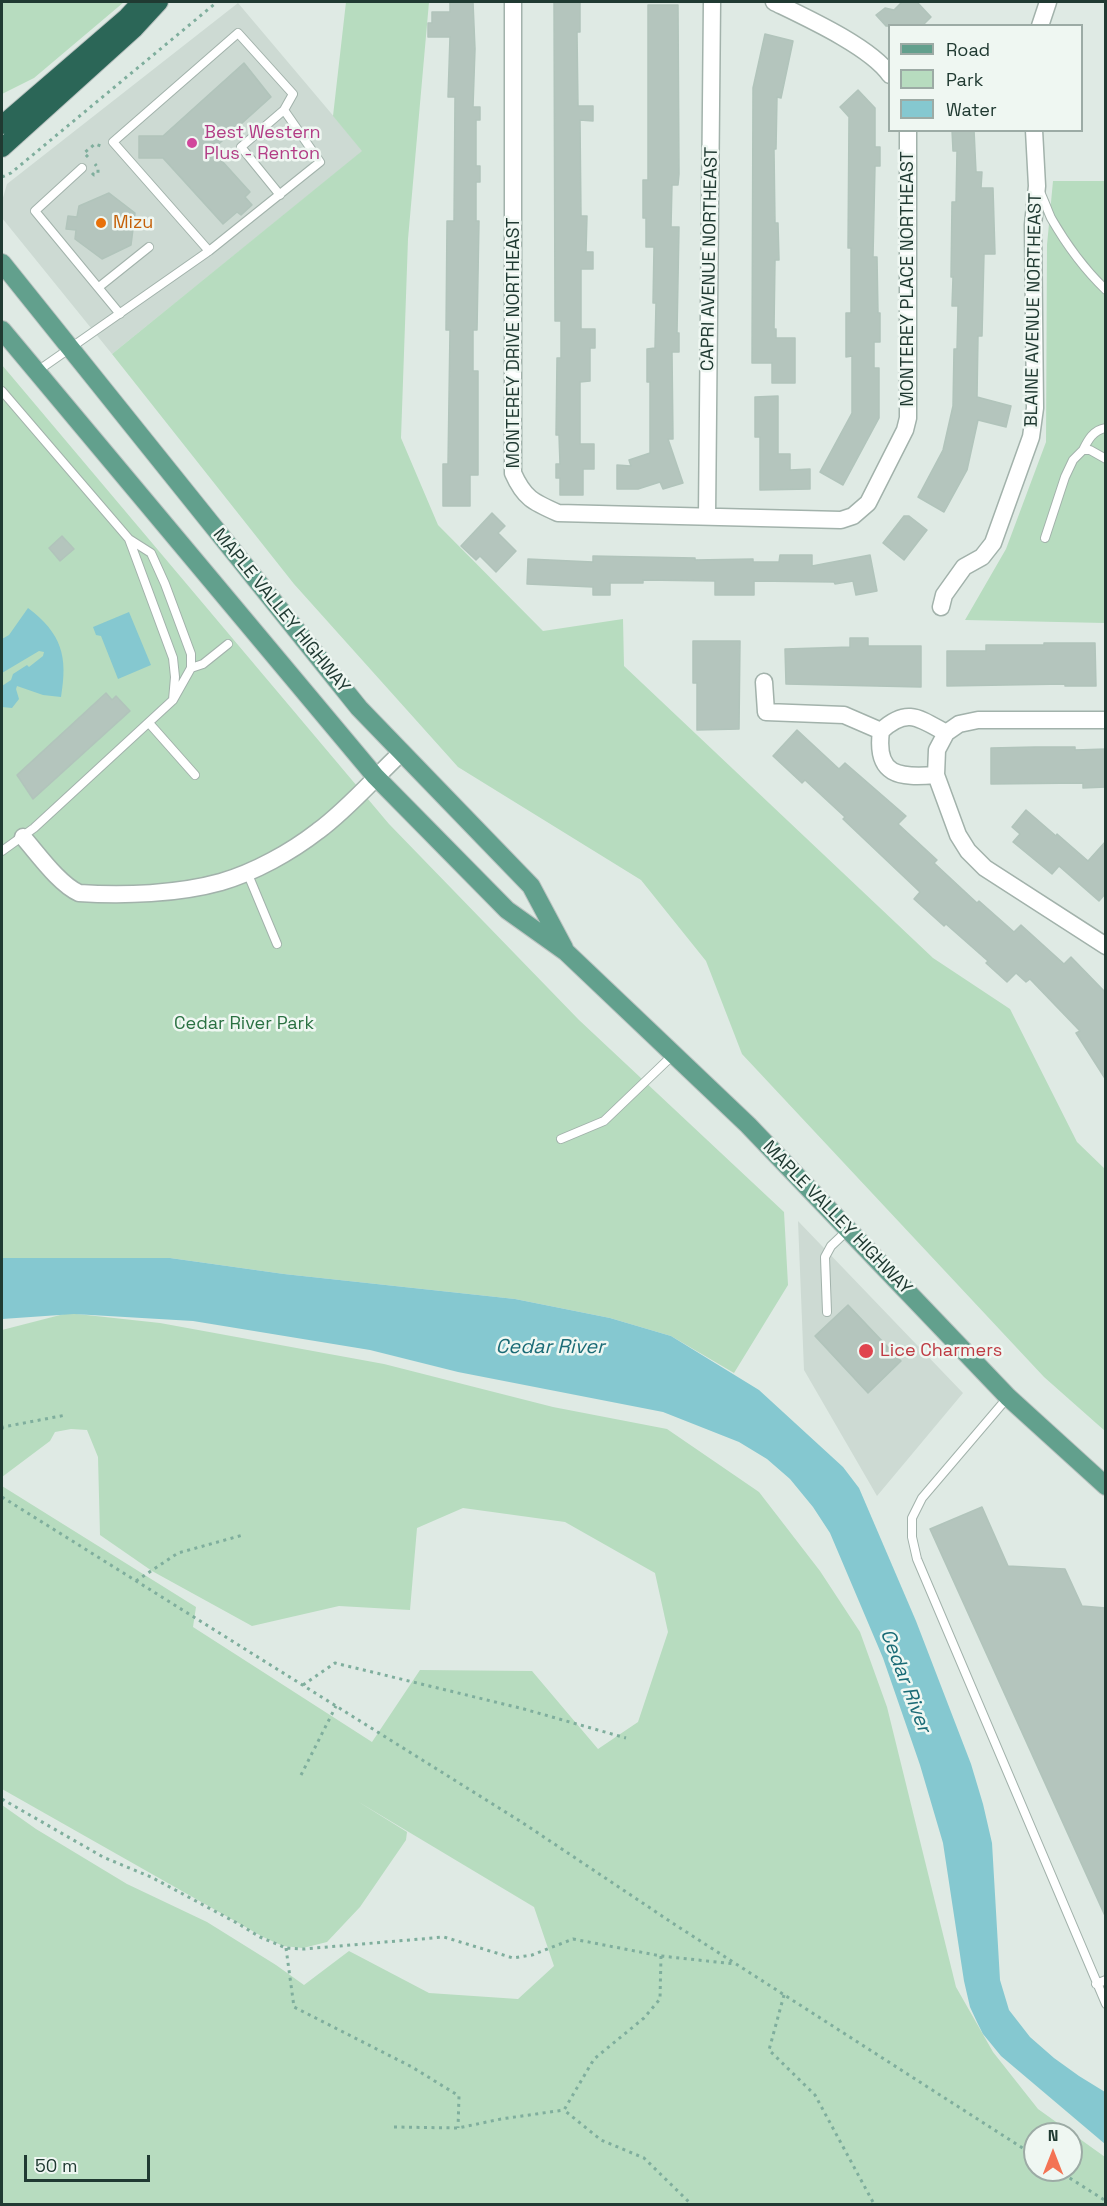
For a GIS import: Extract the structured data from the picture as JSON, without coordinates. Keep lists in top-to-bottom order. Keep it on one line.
{"streets":{"main road":["MAPLE VALLEY HIGHWAY"],"street":["CAPRI AVENUE NORTHEAST","MONTEREY PLACE NORTHEAST","BLAINE AVENUE NORTHEAST","MONTEREY DRIVE NORTHEAST"]},"crossings":[["CAPRI AVENUE NORTHEAST","MONTEREY PLACE NORTHEAST"],["CAPRI AVENUE NORTHEAST","MONTEREY DRIVE NORTHEAST"],["MONTEREY PLACE NORTHEAST","MONTEREY DRIVE NORTHEAST"]],"water":["Cedar River"],"parks":["Cedar River Park"],"places":["Best Western Plus - Renton","Mizu","Lice Charmers"],"legend":["Road","Park","Water"],"scale_bar":"50 m","north":"top"}
